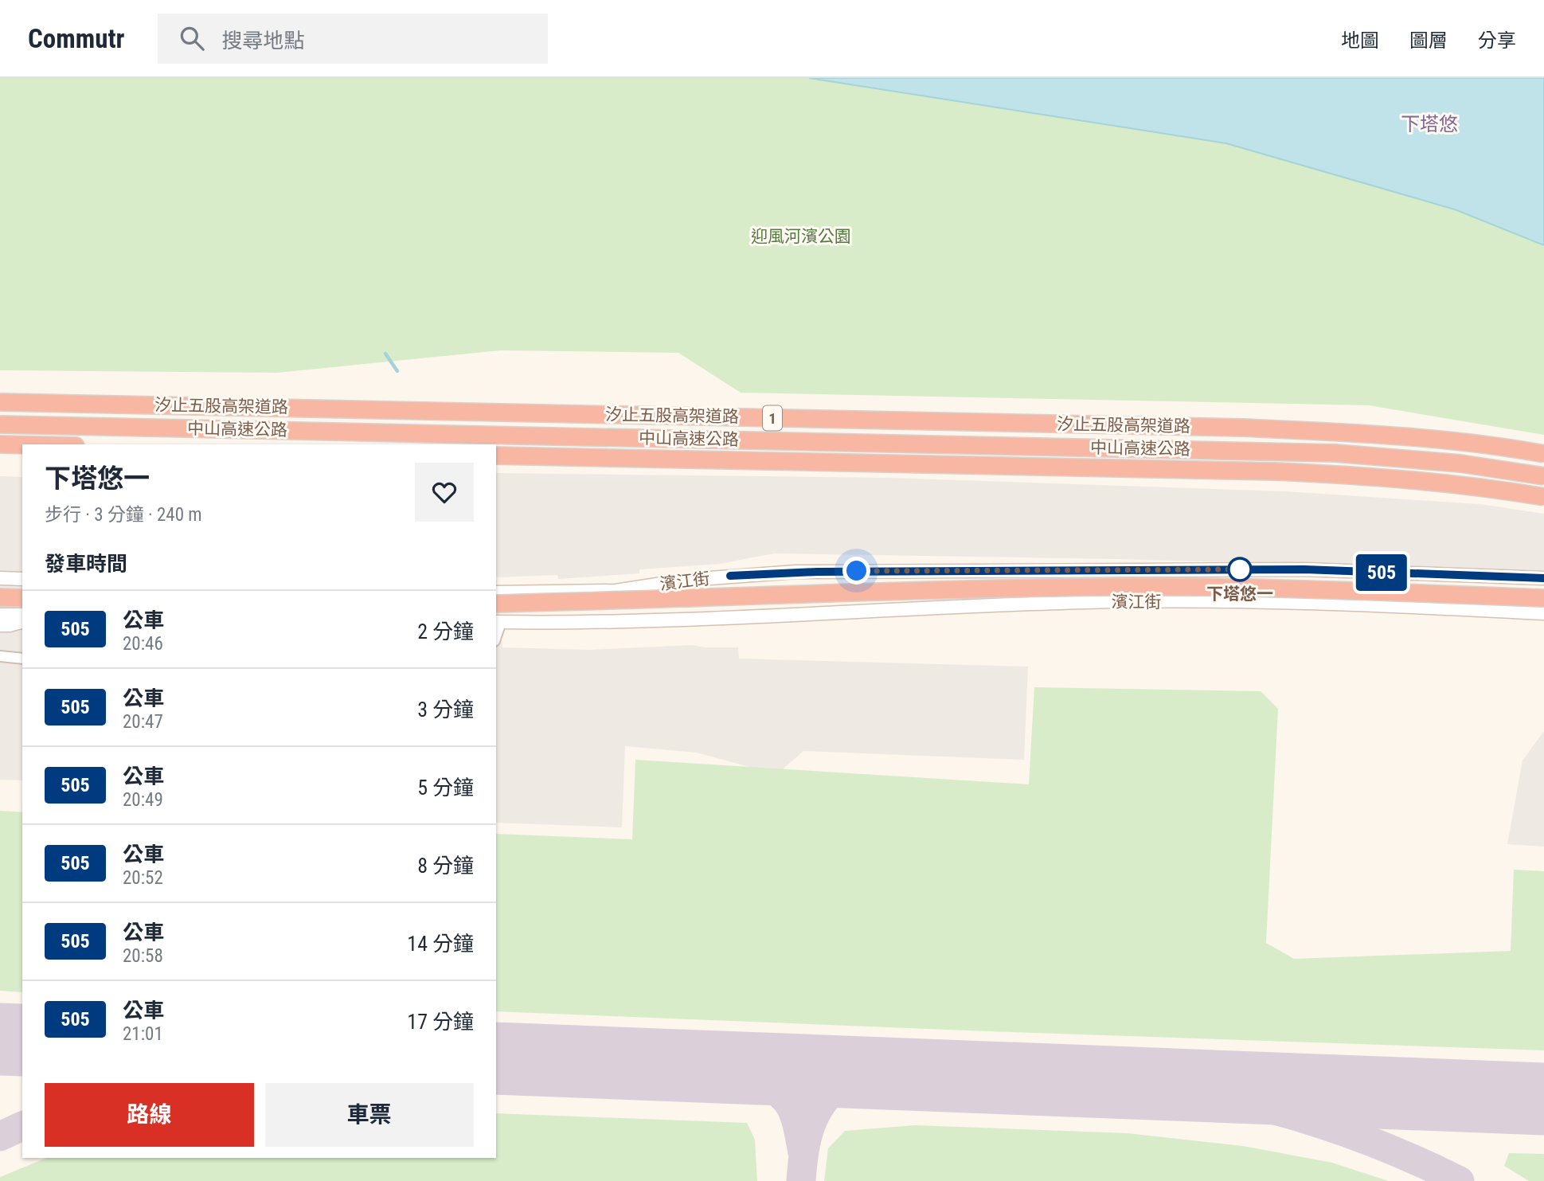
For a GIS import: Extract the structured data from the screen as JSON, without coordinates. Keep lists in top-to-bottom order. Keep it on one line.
{"streets":{"highway":["汐止五股高架道路","1","中山高速公路"],"main road":["濱江街"]},"districts":["下塔悠"],"parks":["迎風河濱公園"],"places":["下塔悠一"],"lines":["bus line 505"],"page":{"header":"Commutr","search":"搜尋地點","nav":["地圖","圖層","分享"],"on_map":"505","heading":[["下塔悠一","步行 · 3 分鐘 · 240 m"],"發車時間"],"list":[{"mark":"505","name":"公車","note":"20:46","value":"2 分鐘"},{"mark":"505","name":"公車","note":"20:47","value":"3 分鐘"},{"mark":"505","name":"公車","note":"20:49","value":"5 分鐘"},{"mark":"505","name":"公車","note":"20:52","value":"8 分鐘"},{"mark":"505","name":"公車","note":"20:58","value":"14 分鐘"},{"mark":"505","name":"公車","note":"21:01","value":"17 分鐘"}],"buttons":["路線","車票"]}}
